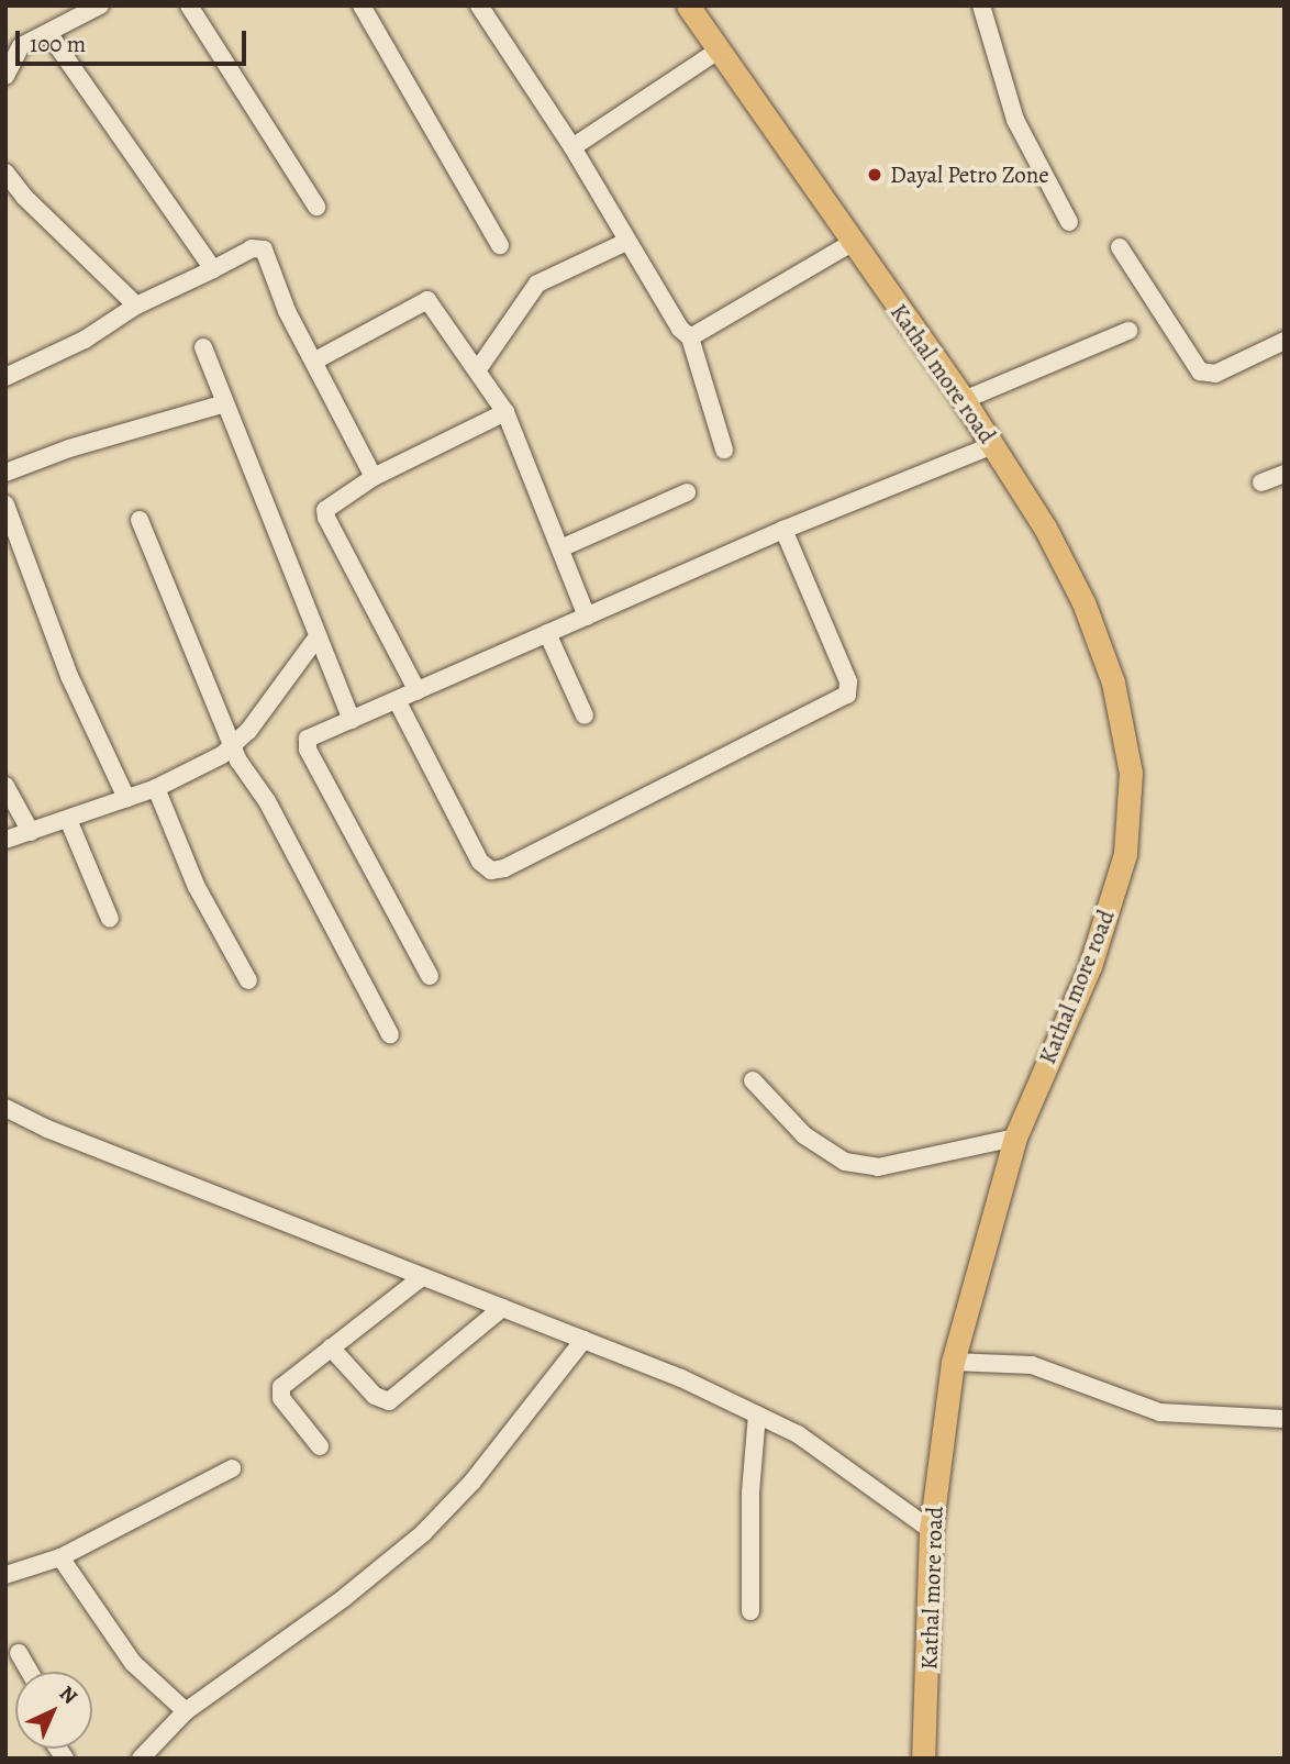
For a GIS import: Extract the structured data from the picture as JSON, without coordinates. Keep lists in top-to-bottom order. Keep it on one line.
{"streets":{"main road":["Kathal more road"]},"places":["Dayal Petro Zone"],"scale_bar":"100 m","north":"top right"}
